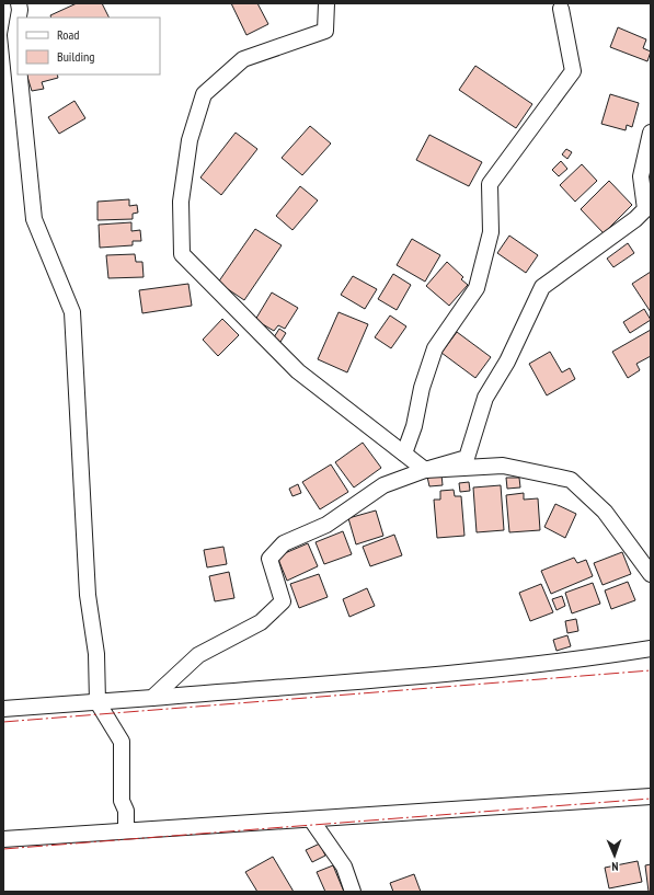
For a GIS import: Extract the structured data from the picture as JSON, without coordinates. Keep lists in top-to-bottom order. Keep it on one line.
{"legend":["Road","Building"],"north":"bottom"}
